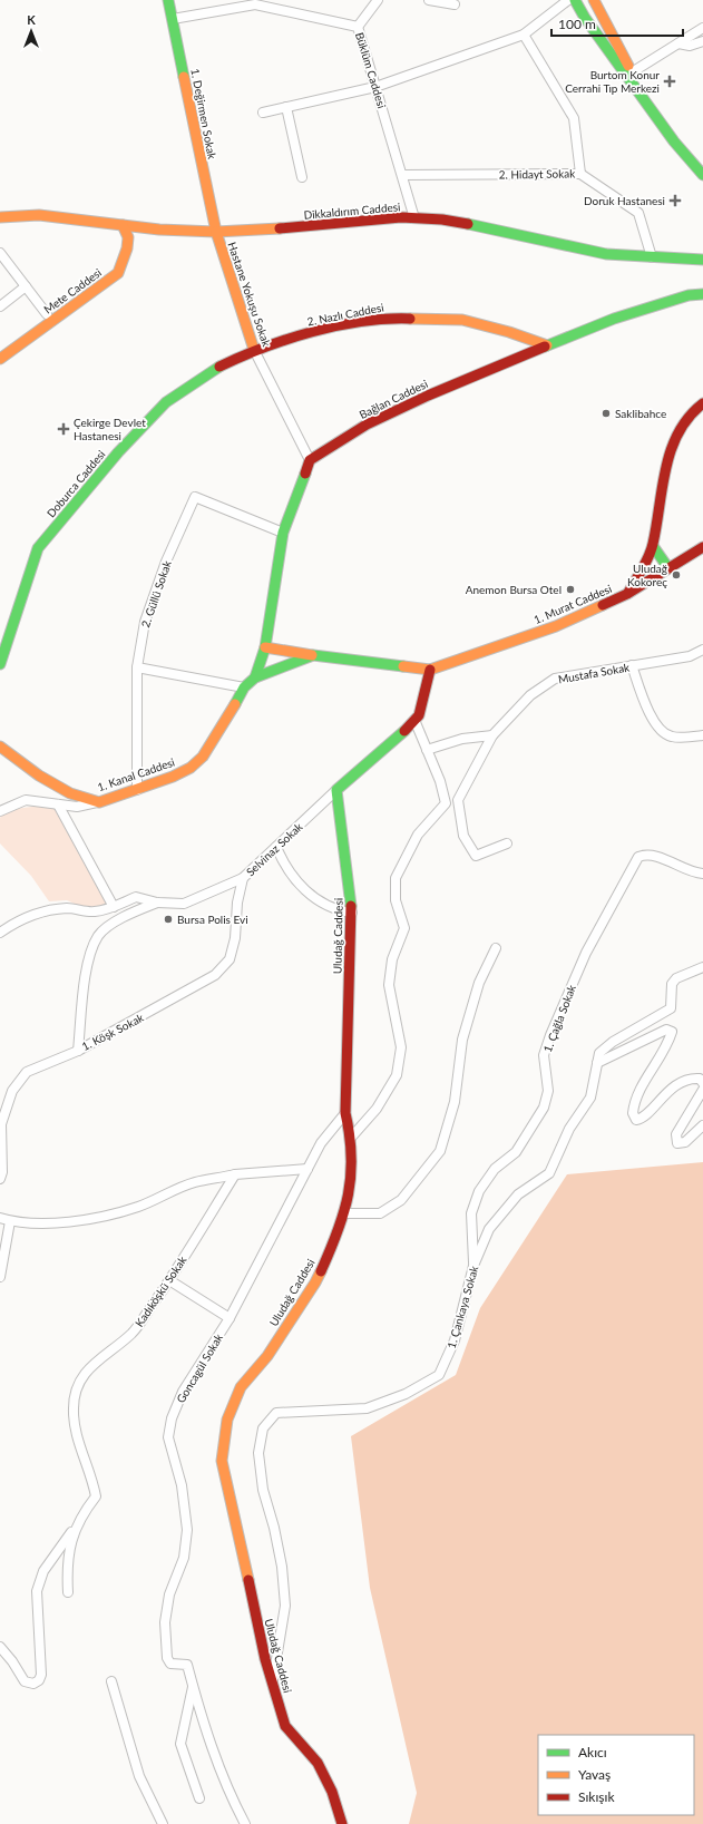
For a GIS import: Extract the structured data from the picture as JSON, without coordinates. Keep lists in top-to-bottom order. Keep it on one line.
{"streets":{"main road":["1. Değirmen Sokak","Dikkaldırım Caddesi","Mete Caddesi","Hastane Yokuşu Sokak","2. Nazlı Caddesi","Bağlan Caddesi","Doburca Caddesi","1. Murat Caddesi","1. Kanal Caddesi","Uludağ Caddesi"],"street":["Büklüm Caddesi","2. Hidayt Sokak","2. Güllü Sokak","Mustafa Sokak","Selvinaz Sokak","1. Çağla Sokak","1. Köşk Sokak","Kadıköşkü Sokak","1. Çankaya Sokak","Goncagül Sokak"]},"crossings":[["Büklüm Caddesi","1. Değirmen Sokak"],["Büklüm Caddesi","2. Hidayt Sokak"],["Büklüm Caddesi","Dikkaldırım Caddesi"],["1. Değirmen Sokak","Dikkaldırım Caddesi"],["1. Değirmen Sokak","Hastane Yokuşu Sokak"],["2. Hidayt Sokak","Dikkaldırım Caddesi"],["Dikkaldırım Caddesi","Mete Caddesi"],["Dikkaldırım Caddesi","Hastane Yokuşu Sokak"],["Hastane Yokuşu Sokak","2. Nazlı Caddesi"],["Hastane Yokuşu Sokak","Bağlan Caddesi"],["Hastane Yokuşu Sokak","Doburca Caddesi"],["2. Nazlı Caddesi","Bağlan Caddesi"],["2. Nazlı Caddesi","Doburca Caddesi"],["2. Güllü Sokak","1. Kanal Caddesi"],["1. Murat Caddesi","1. Kanal Caddesi"],["Selvinaz Sokak","Uludağ Caddesi"],["Selvinaz Sokak","1. Köşk Sokak"],["Uludağ Caddesi","1. Çankaya Sokak"],["Uludağ Caddesi","Goncagül Sokak"],["1. Çağla Sokak","1. Çankaya Sokak"]],"places":{"health":["Burtom Konur Cerrahi Tıp Merkezi","Doruk Hastanesi","Çekirge Devlet Hastanesi"],"other":["Saklibahce","Uludağ Kokoreç","Anemon Bursa Otel","Bursa Polis Evi"]},"legend":["Akıcı","Yavaş","Sıkışık"],"scale_bar":"100 m","north":"top"}
